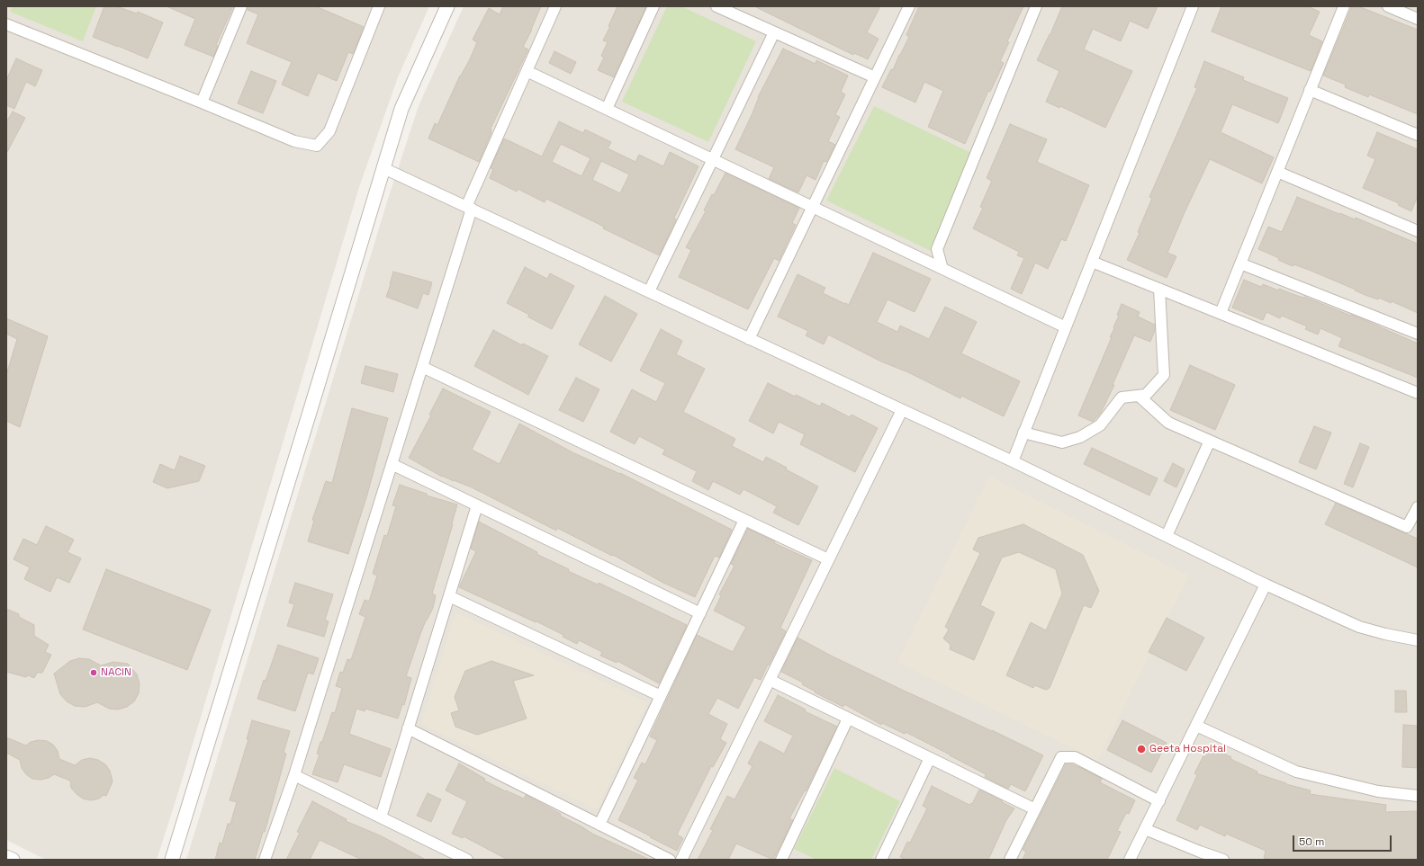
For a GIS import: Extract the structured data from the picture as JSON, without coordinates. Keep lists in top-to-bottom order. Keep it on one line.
{"places":["NACIN","Geeta Hospital"],"scale_bar":"50 m"}
